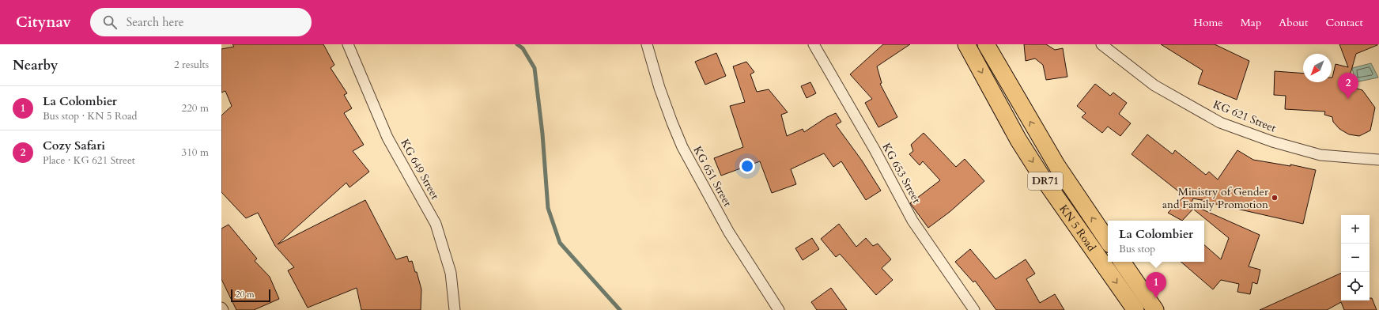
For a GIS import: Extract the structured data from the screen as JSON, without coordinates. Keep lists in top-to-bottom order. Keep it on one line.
{"streets":{"main road":["DR71","KN 5 Road"],"street":["KG 621 Street","KG 649 Street","KG 653 Street","KG 651 Street"]},"places":["Ministry of Gender and Family Promotion"],"scale_bar":"20 m","north":"bottom left","page":{"header":"Citynav","search":"Search here","nav":["Home","Map","About","Contact"],"heading":["Nearby","2 results"],"pins":["2","1"],"list":[{"mark":"1","name":"La Colombier","note":"Bus stop · KN 5 Road","value":"220 m"},{"mark":"2","name":"Cozy Safari","note":"Place · KG 621 Street","value":"310 m"}],"map_buttons":["+","−"],"popup":["La Colombier","Bus stop"],"scale":"20 m"}}
